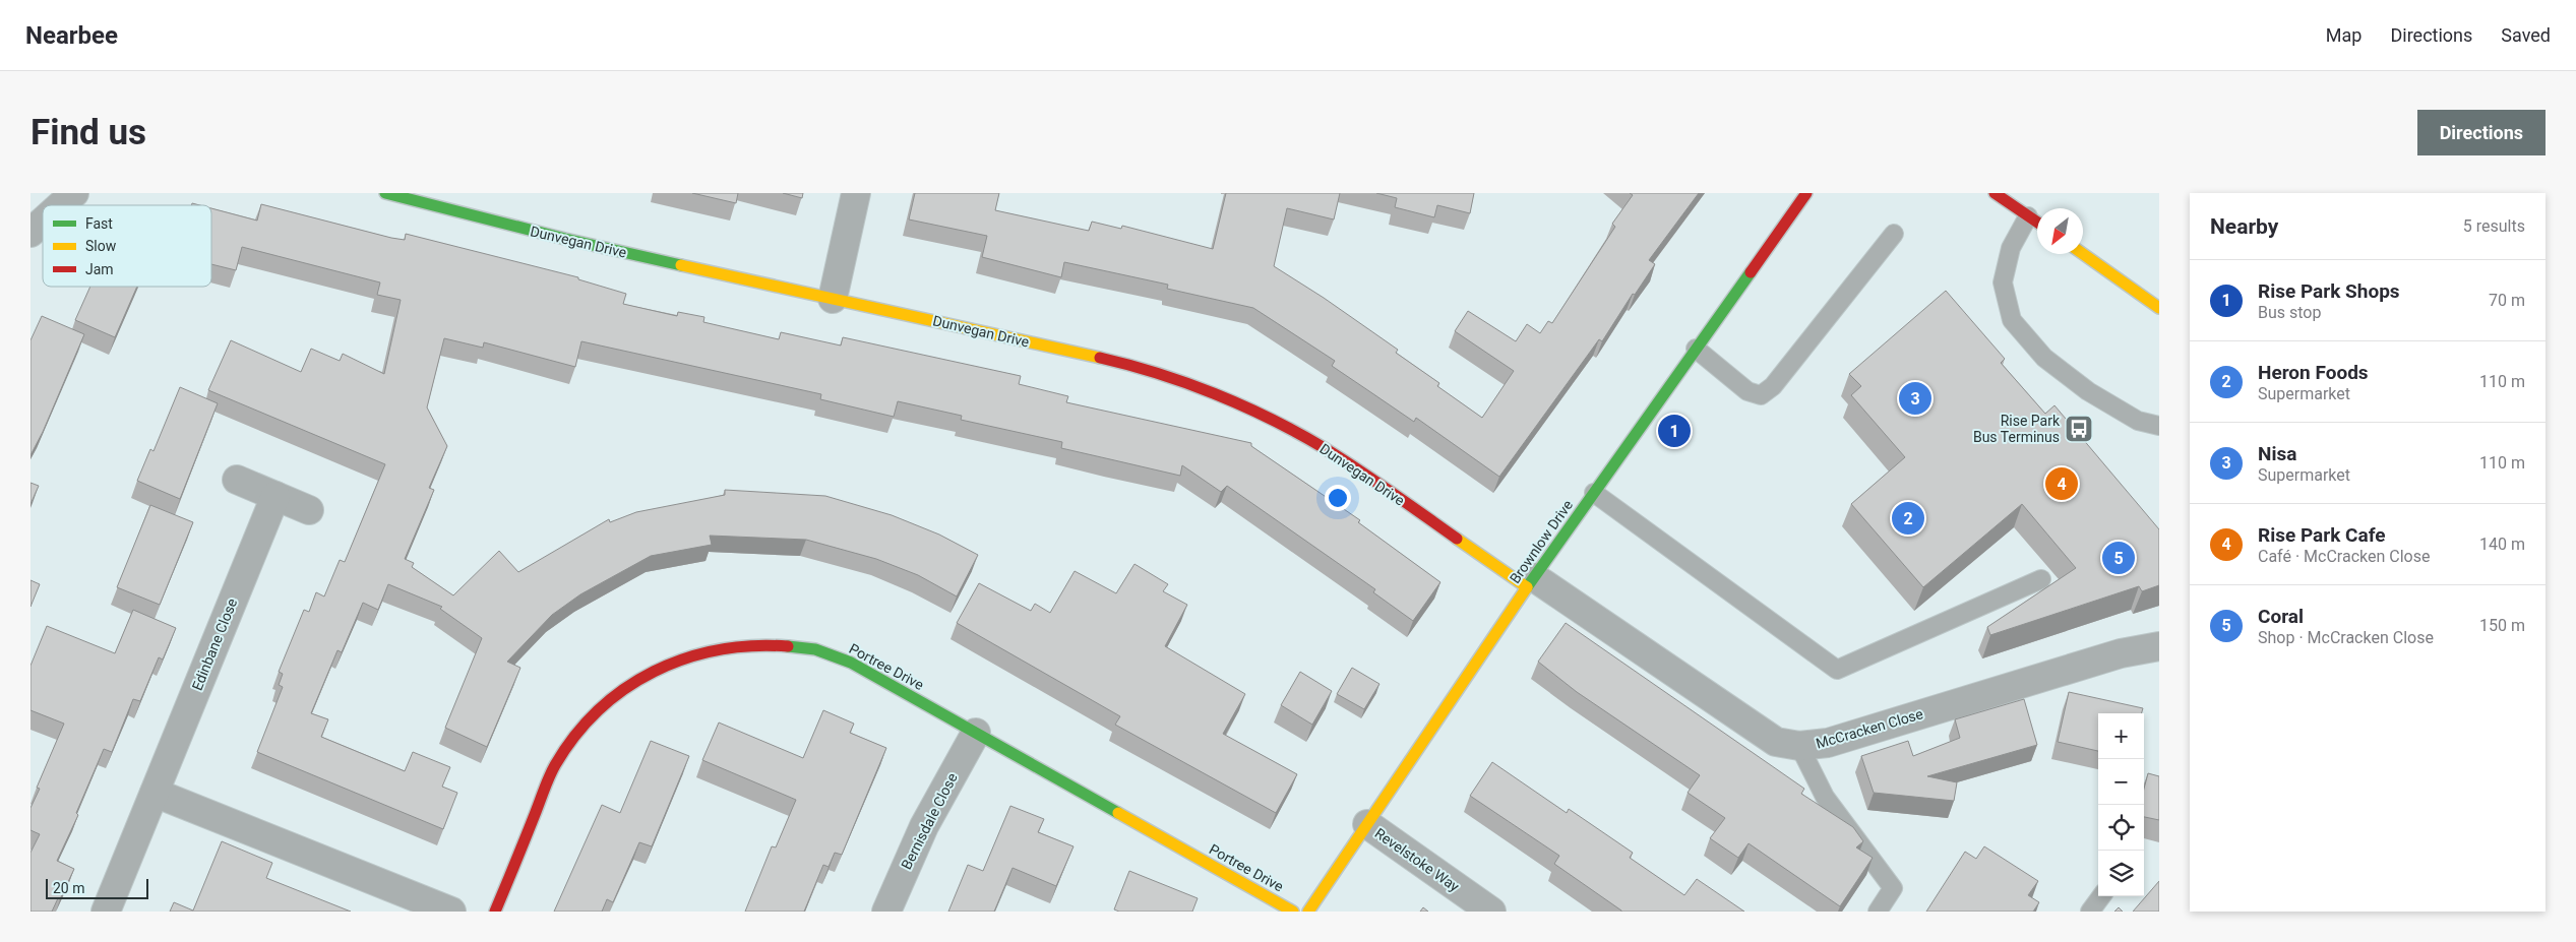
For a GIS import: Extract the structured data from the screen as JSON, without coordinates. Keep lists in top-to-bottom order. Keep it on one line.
{"streets":{"street":["Dunvegan Drive","Brownlow Drive","Edinbane Close","Portree Drive","McCracken Close","Bernisdale Close","Revelstoke Way"]},"crossings":[["Dunvegan Drive","Brownlow Drive"],["Dunvegan Drive","McCracken Close"],["Brownlow Drive","McCracken Close"],["Brownlow Drive","Revelstoke Way"],["Portree Drive","Bernisdale Close"]],"places":{"bus stop":["Rise Park Bus Terminus"]},"legend":["Fast","Slow","Jam"],"scale_bar":"20 m","north":"bottom left","page":{"header":"Nearbee","nav":["Map","Directions","Saved"],"buttons":"Directions","title":"Find us","heading":["Nearby","5 results"],"list":[{"mark":"1","name":"Rise Park Shops","note":"Bus stop","value":"70 m"},{"mark":"2","name":"Heron Foods","note":"Supermarket","value":"110 m"},{"mark":"3","name":"Nisa","note":"Supermarket","value":"110 m"},{"mark":"4","name":"Rise Park Cafe","note":"Café · McCracken Close","value":"140 m"},{"mark":"5","name":"Coral","note":"Shop · McCracken Close","value":"150 m"}],"pins":["3","1","4","2","5"],"map_buttons":["+","−"],"scale":"20 m"}}
